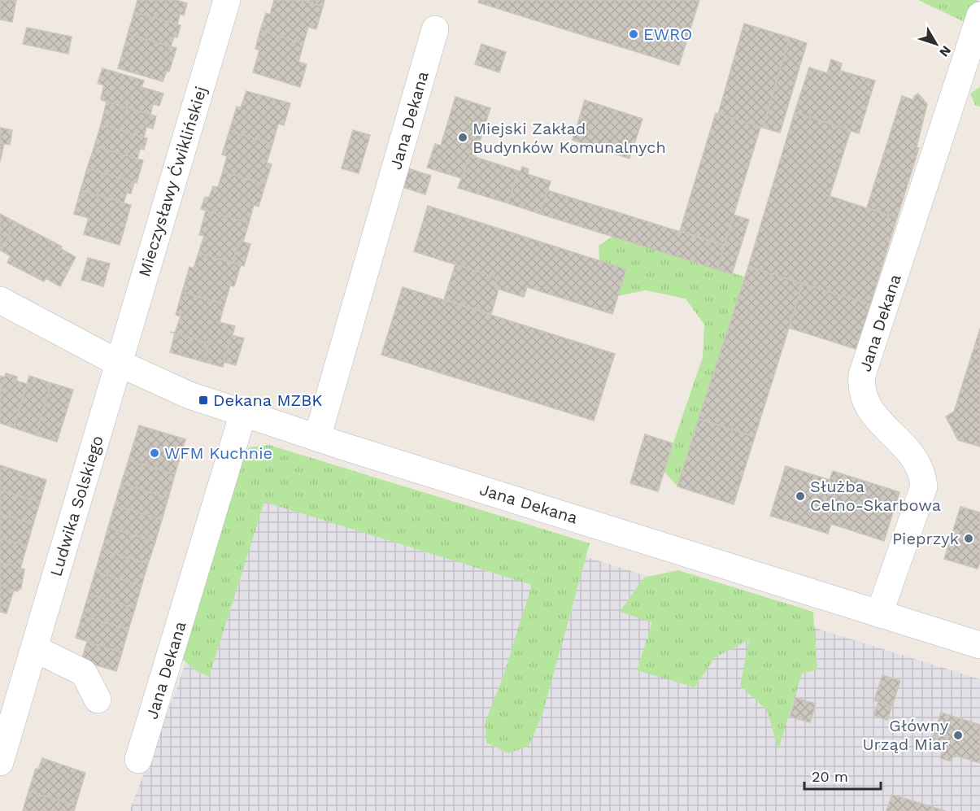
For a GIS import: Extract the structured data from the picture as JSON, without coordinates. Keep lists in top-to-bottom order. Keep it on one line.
{"streets":{"street":["Jana Dekana","Mieczysławy Ćwiklińskiej","Ludwika Solskiego"]},"crossings":[["Jana Dekana","Mieczysławy Ćwiklińskiej"],["Jana Dekana","Ludwika Solskiego"],["Mieczysławy Ćwiklińskiej","Ludwika Solskiego"]],"places":{"other":["EWRO","Miejski Zakład Budynków Komunalnych","WFM Kuchnie","Służba Celno-Skarbowa","Pieprzyk","Główny Urząd Miar"],"transit":["Dekana MZBK"]},"scale_bar":"20 m","north":"bottom right"}
